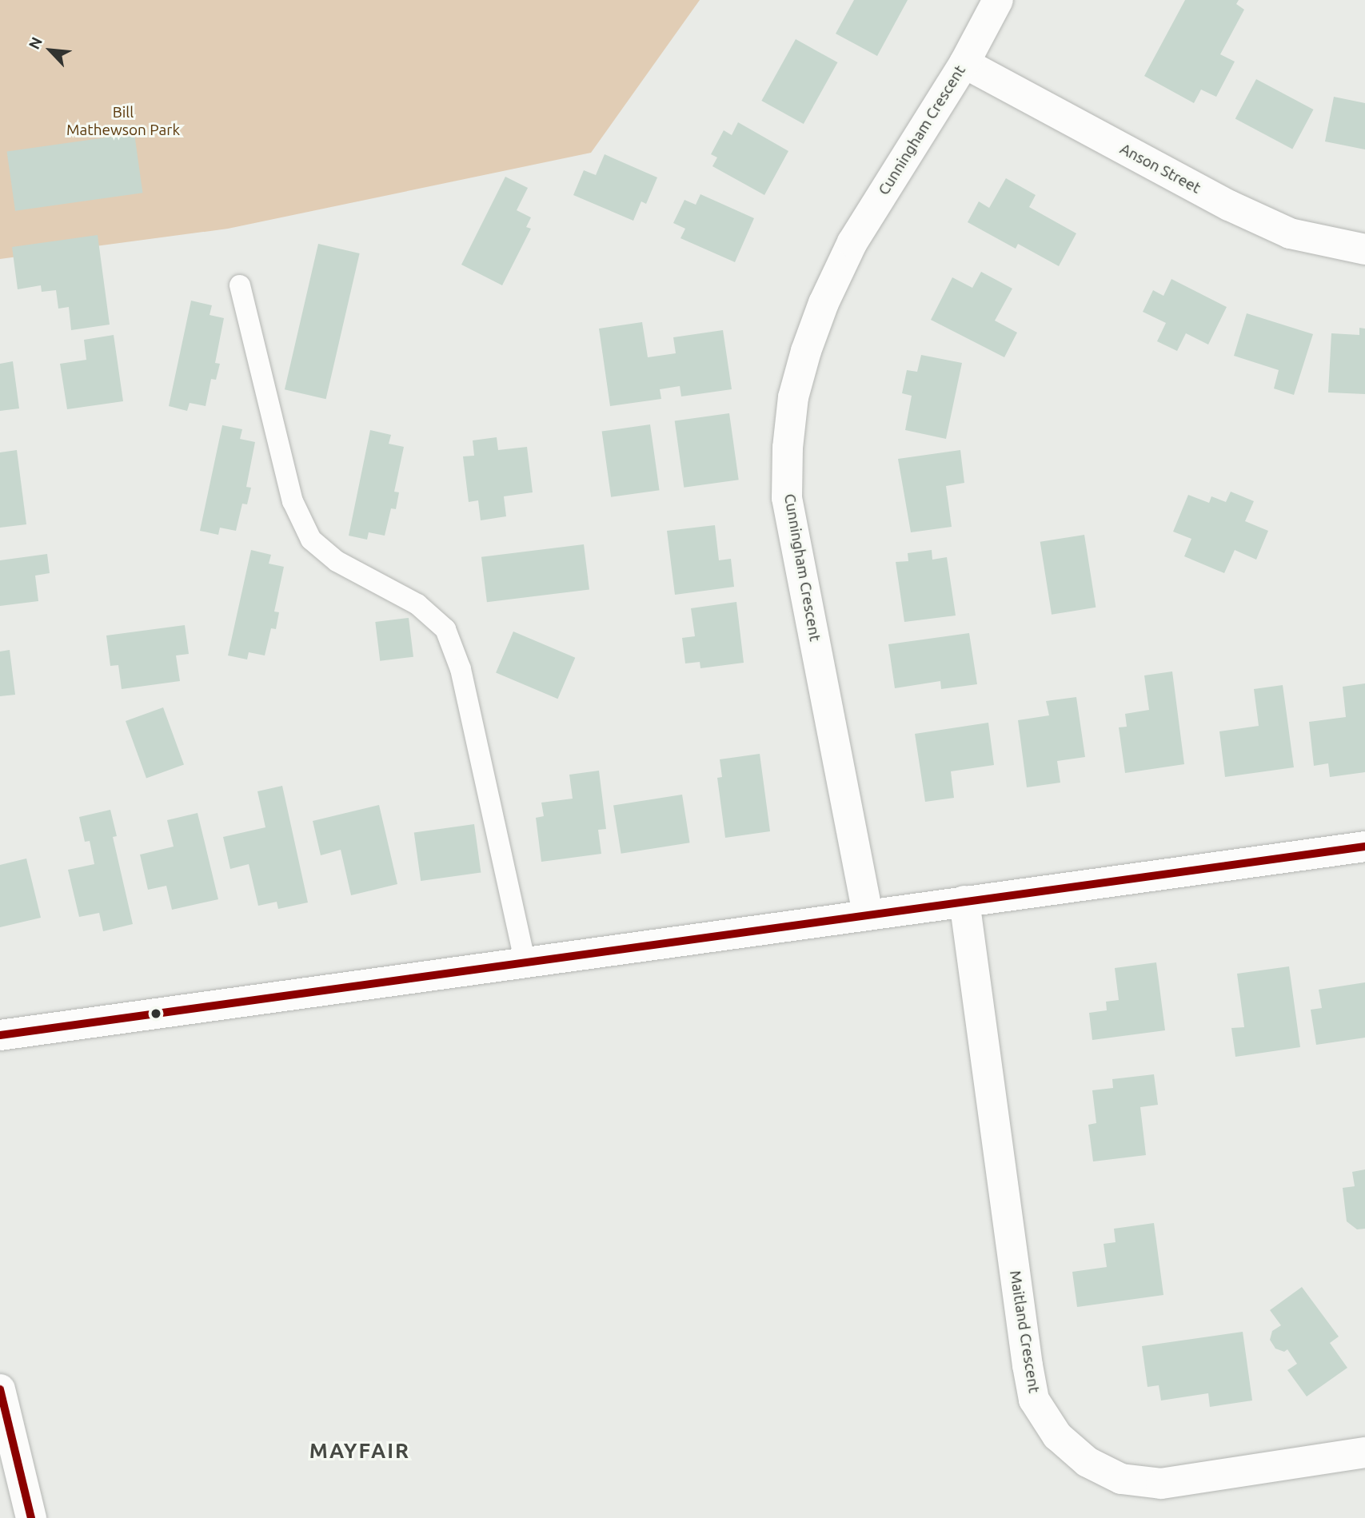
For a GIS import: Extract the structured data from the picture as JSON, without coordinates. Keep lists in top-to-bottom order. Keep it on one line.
{"streets":{"street":["Cunningham Crescent","Anson Street","Maitland Crescent"]},"crossings":[["Cunningham Crescent","Anson Street"]],"districts":["MAYFAIR"],"parks":["Bill Mathewson Park"],"north":"top left"}
